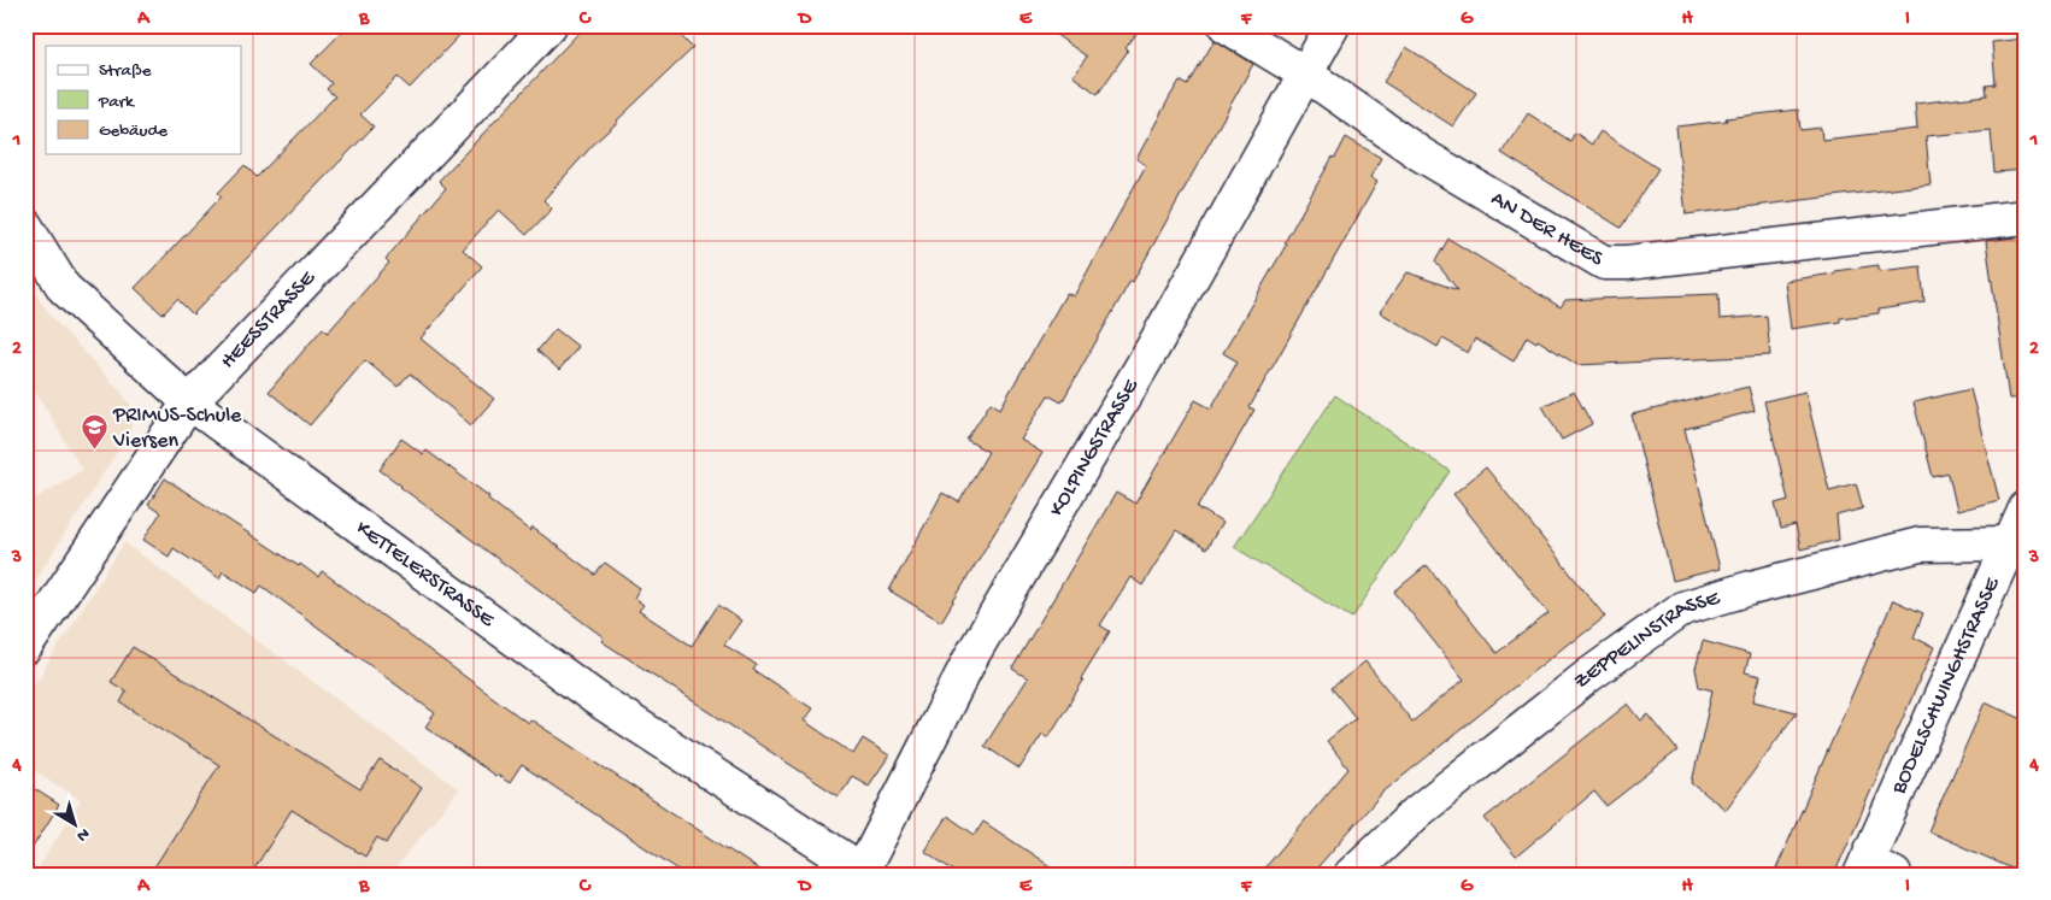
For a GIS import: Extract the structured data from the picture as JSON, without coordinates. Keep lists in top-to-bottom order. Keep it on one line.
{"streets":{"street":["AN DER HEES","HEESSTRASSE","KOLPINGSTRASSE","KETTELERSTRASSE","ZEPPELINSTRASSE","BODELSCHWINGHSTRASSE"]},"crossings":[["AN DER HEES","KOLPINGSTRASSE"],["HEESSTRASSE","KETTELERSTRASSE"],["KOLPINGSTRASSE","KETTELERSTRASSE"],["ZEPPELINSTRASSE","BODELSCHWINGHSTRASSE"]],"places":{"school or university":["PRIMUS-Schule Viersen"]},"legend":["Straße","Park","Gebäude"],"north":"bottom right","grid":{"columns":["A","B","C","D","E","F","G","H","I"],"rows":["1","2","3","4"]}}
